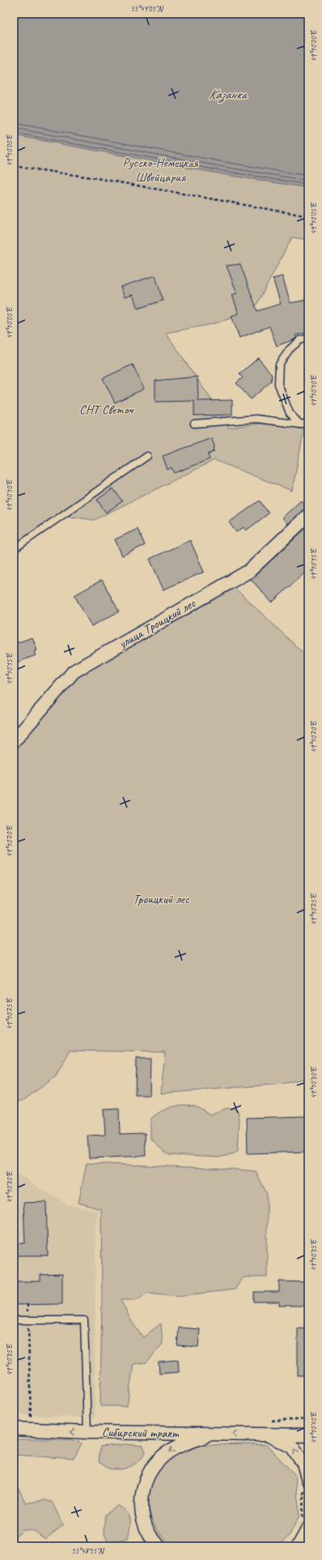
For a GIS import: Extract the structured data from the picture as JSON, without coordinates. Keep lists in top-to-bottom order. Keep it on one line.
{"streets":{"street":["улица Троицкий лес","Сибирский тракт"]},"one_way":["Сибирский тракт"],"water":["Казанка"],"parks":["Русско-Немецкая Швейцария","СНТ Светоч","Троицкий лес"],"coordinates":["55°49'05\"N","49°10'00\"E","49°10'05\"E","49°10'10\"E","49°10'15\"E","49°10'20\"E","49°10'25\"E","49°10'30\"E","49°10'35\"E","49°10'40\"E","55°48'55\"N"]}
